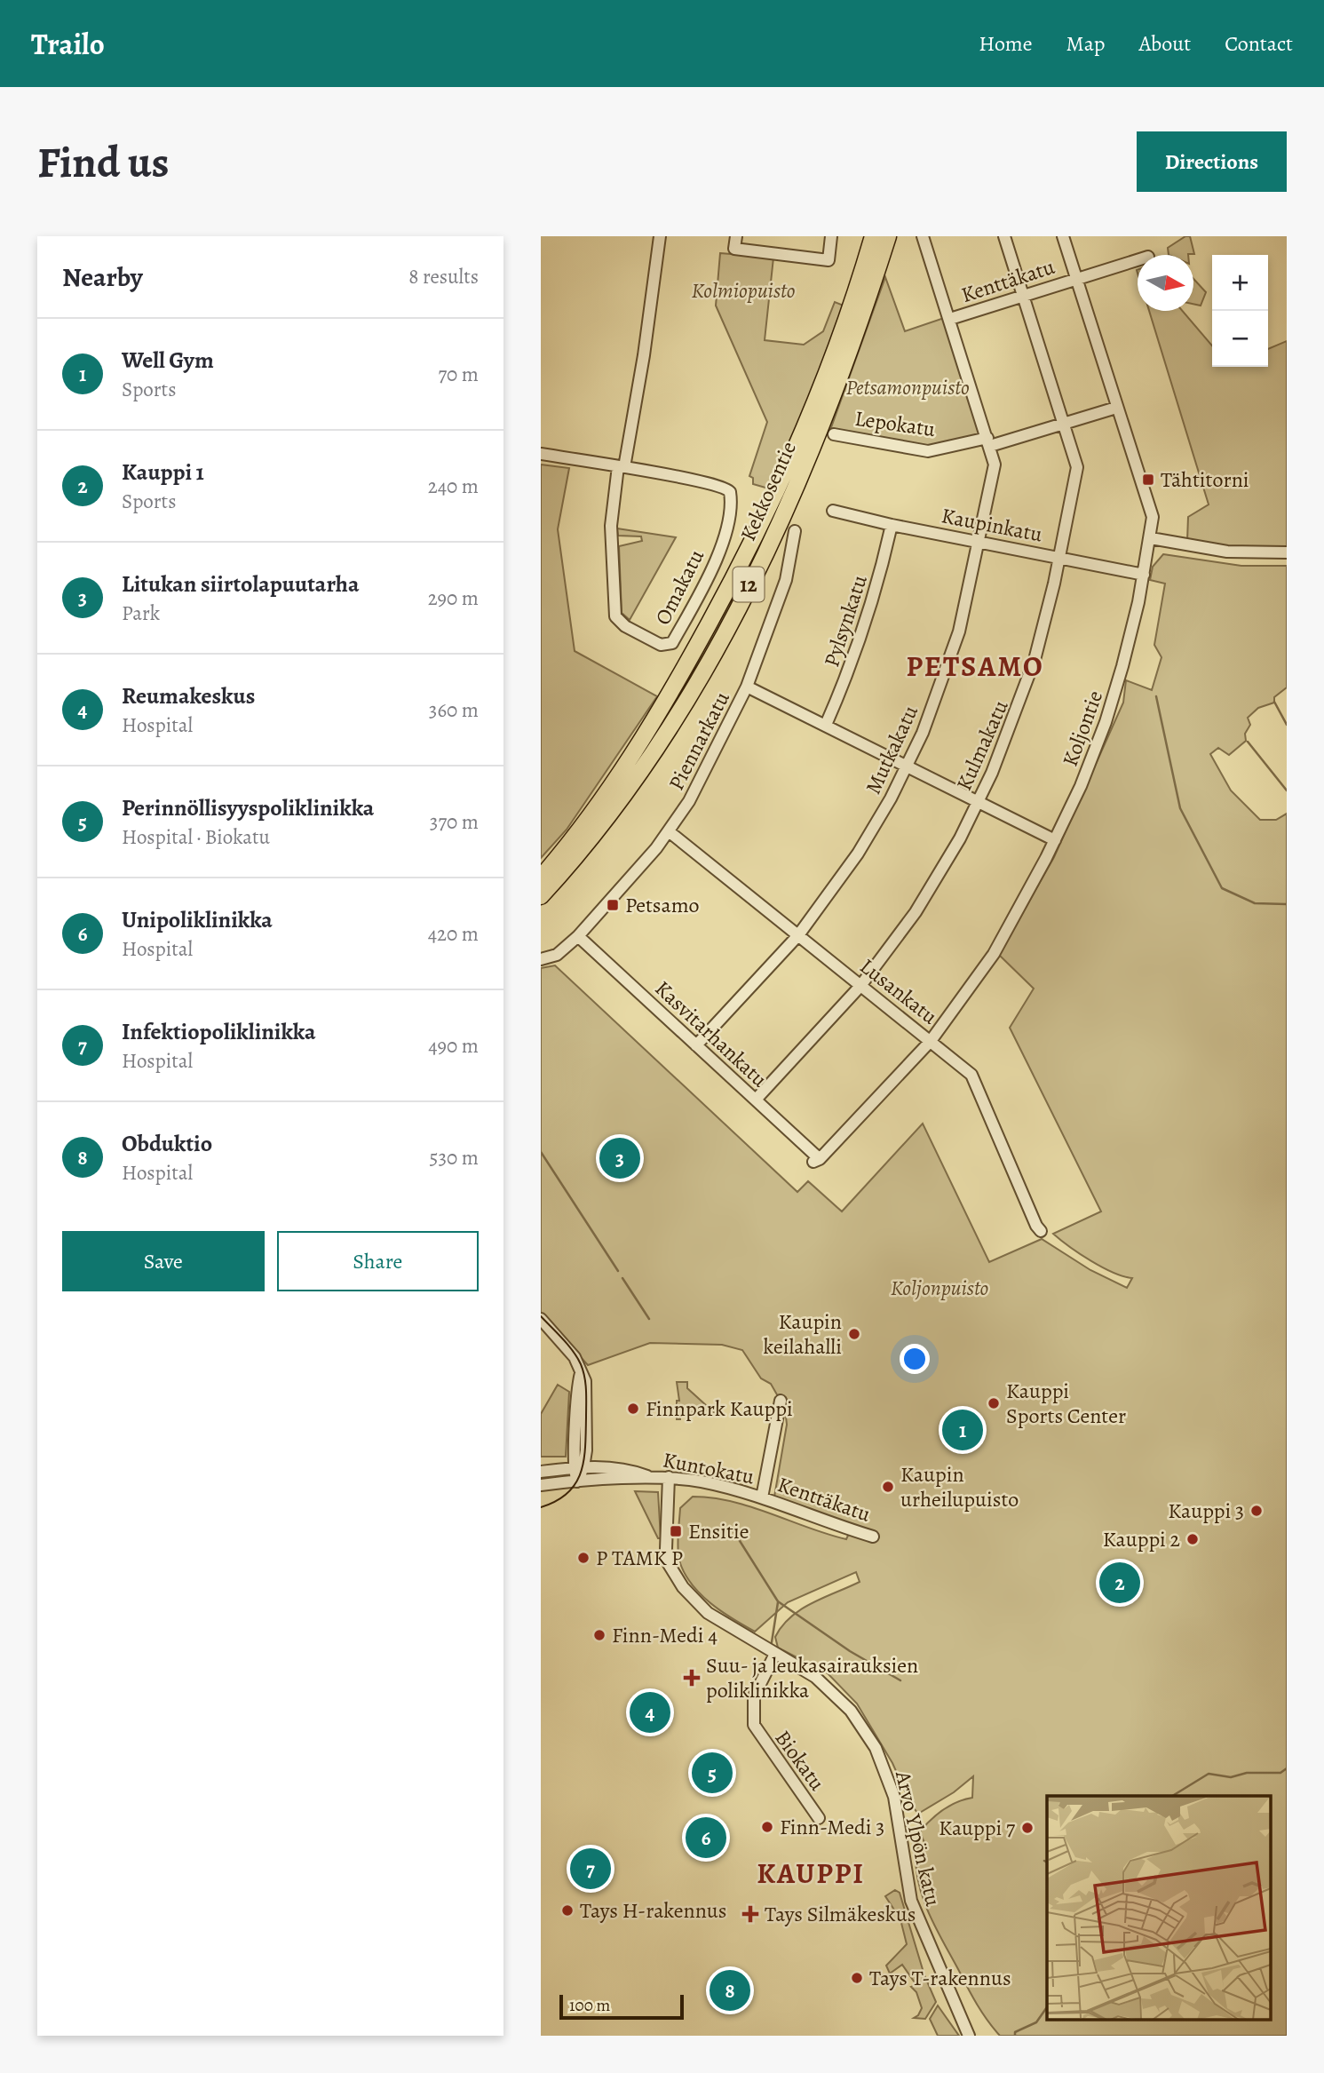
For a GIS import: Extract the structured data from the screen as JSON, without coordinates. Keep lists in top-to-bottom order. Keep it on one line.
{"streets":{"highway":["Kekkosentie","12"],"street":["Kenttäkatu","Lepokatu","Kaupinkatu","Omakatu","Pylsynkatu","Koljontie","Piennarkatu","Kulmakatu","Mutkakatu","Lusankatu","Kasvitarhankatu","Kuntokatu","Biokatu","Arvo Ylpön katu"]},"crossings":[["Kenttäkatu","Koljontie"],["Kenttäkatu","Kulmakatu"],["Kenttäkatu","Mutkakatu"],["Kenttäkatu","Kuntokatu"],["Lepokatu","Koljontie"],["Lepokatu","Kulmakatu"],["Lepokatu","Mutkakatu"],["Kaupinkatu","Pylsynkatu"],["Kaupinkatu","Koljontie"],["Kaupinkatu","Kulmakatu"],["Kaupinkatu","Mutkakatu"],["Koljontie","Lusankatu"],["Koljontie","Kasvitarhankatu"],["Piennarkatu","Lusankatu"],["Piennarkatu","Kasvitarhankatu"],["Kulmakatu","Lusankatu"],["Kulmakatu","Kasvitarhankatu"],["Mutkakatu","Lusankatu"],["Mutkakatu","Kasvitarhankatu"],["Kuntokatu","Arvo Ylpön katu"],["Biokatu","Arvo Ylpön katu"]],"districts":["PETSAMO","KAUPPI"],"parks":["Kolmiopuisto","Petsamonpuisto","Koljonpuisto"],"places":{"transit":["Tähtitorni","Petsamo","Ensitie"],"other":["Kaupin keilahalli","Kauppi Sports Center","Finnpark Kauppi","Kaupin urheilupuisto","Kauppi 3","Kauppi 2","P TAMK P","Finn-Medi 4","Finn-Medi 3","Kauppi 7","Tays H-rakennus","Tays T-rakennus"],"health":["Suu- ja leukasairauksien poliklinikka","Tays Silmäkeskus"]},"scale_bar":"100 m","north":"right","page":{"header":"Trailo","nav":["Home","Map","About","Contact"],"buttons":["Directions",["Save","Share"]],"title":"Find us","heading":["Nearby","8 results"],"map_buttons":["+","−"],"list":[{"mark":"1","name":"Well Gym","note":"Sports","value":"70 m"},{"mark":"2","name":"Kauppi 1","note":"Sports","value":"240 m"},{"mark":"3","name":"Litukan siirtolapuutarha","note":"Park","value":"290 m"},{"mark":"4","name":"Reumakeskus","note":"Hospital","value":"360 m"},{"mark":"5","name":"Perinnöllisyyspoliklinikka","note":"Hospital · Biokatu","value":"370 m"},{"mark":"6","name":"Unipoliklinikka","note":"Hospital","value":"420 m"},{"mark":"7","name":"Infektiopoliklinikka","note":"Hospital","value":"490 m"},{"mark":"8","name":"Obduktio","note":"Hospital","value":"530 m"}],"pins":["3","1","2","4","5","6","7","8"],"scale":"100 m"}}
